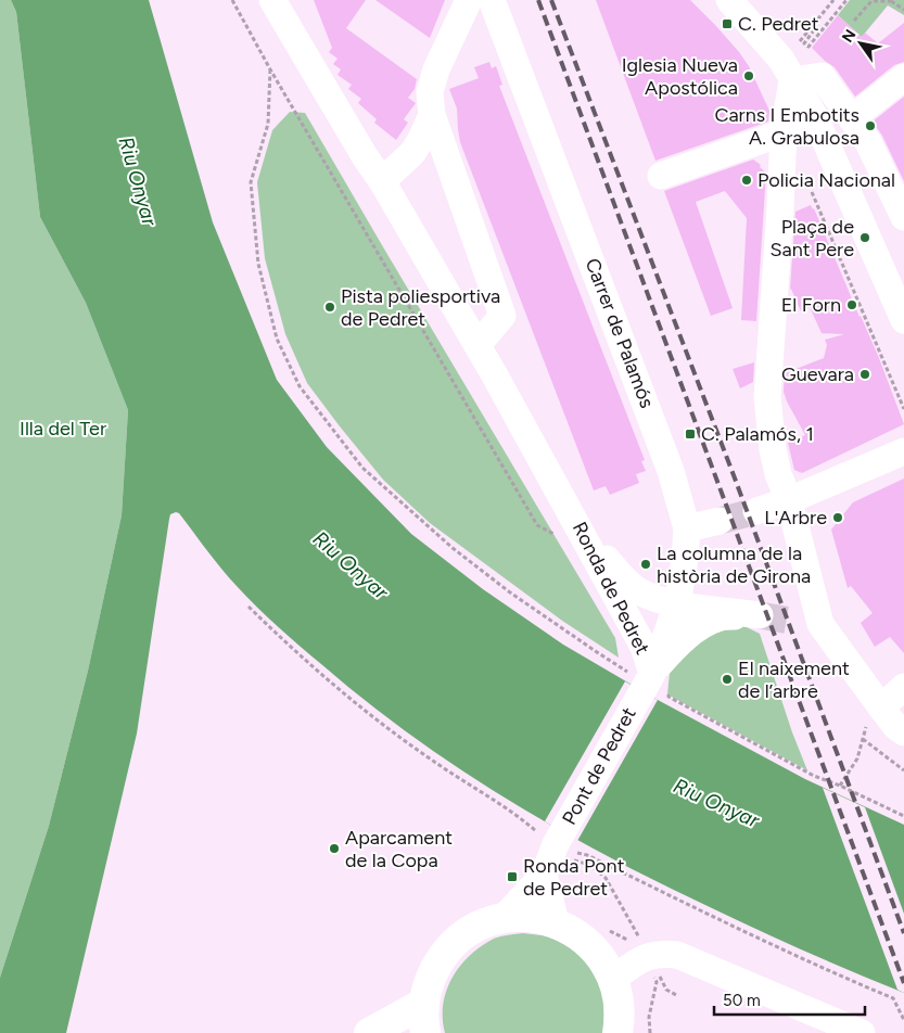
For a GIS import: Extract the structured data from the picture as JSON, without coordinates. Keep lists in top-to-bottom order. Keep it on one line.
{"streets":{"street":["Carrer de Palamós","Ronda de Pedret","Pont de Pedret"]},"crossings":[["Carrer de Palamós","Ronda de Pedret"],["Carrer de Palamós","Pont de Pedret"],["Ronda de Pedret","Pont de Pedret"]],"water":["Riu Onyar"],"parks":["Illa del Ter"],"places":{"transit":["C. Pedret","C. Palamós, 1","Ronda Pont de Pedret"],"other":["Iglesia Nueva Apostólica","Carns I Embotits A. Grabulosa","Policia Nacional","Plaça de Sant Pere","El Forn","Pista poliesportiva de Pedret","Guevara","L'Arbre","La columna de la història de Girona","El naixement de l’arbre","Aparcament de la Copa"]},"scale_bar":"50 m","north":"top left"}
